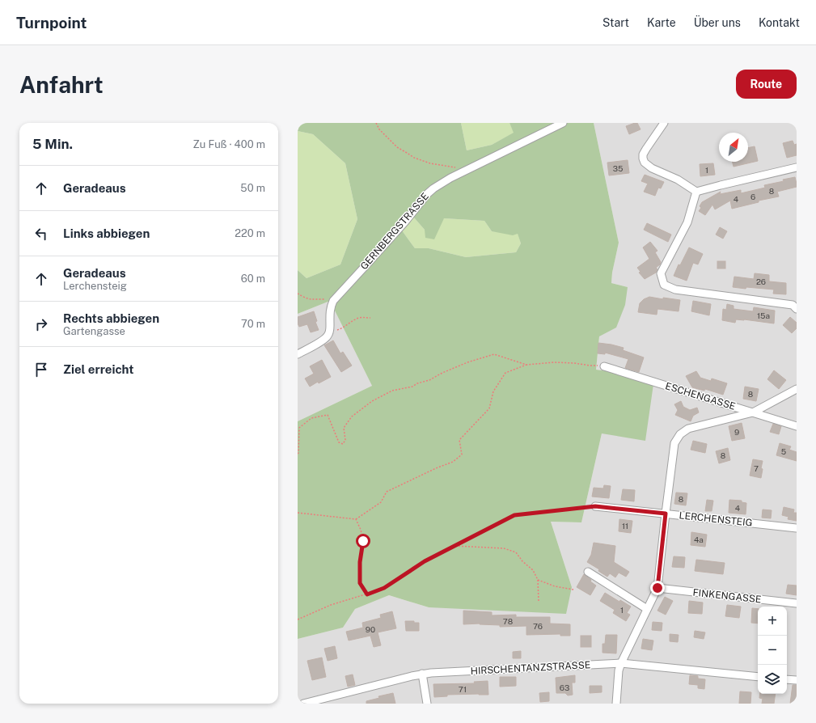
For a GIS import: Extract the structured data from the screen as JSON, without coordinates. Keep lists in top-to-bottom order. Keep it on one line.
{"streets":{"street":["GERNBERGSTRASSE","ESCHENGASSE","LERCHENSTEIG","FINKENGASSE","HIRSCHENTANZSTRASSE"]},"house_numbers":["35","1","8","6","4","26","15a","8","9","5","8","7","8","4","11","4a","1","78","76","90","63","71"],"north":"top right","page":{"header":"Turnpoint","nav":["Start","Karte","Über uns","Kontakt"],"buttons":"Route","title":"Anfahrt","heading":["5 Min.","Zu Fuß · 400 m"],"list":[["Geradeaus","50 m"],["Links abbiegen","220 m"],["Geradeaus","Lerchensteig","60 m"],["Rechts abbiegen","Gartengasse","70 m"],"Ziel erreicht"],"map_buttons":["+","−"]}}
